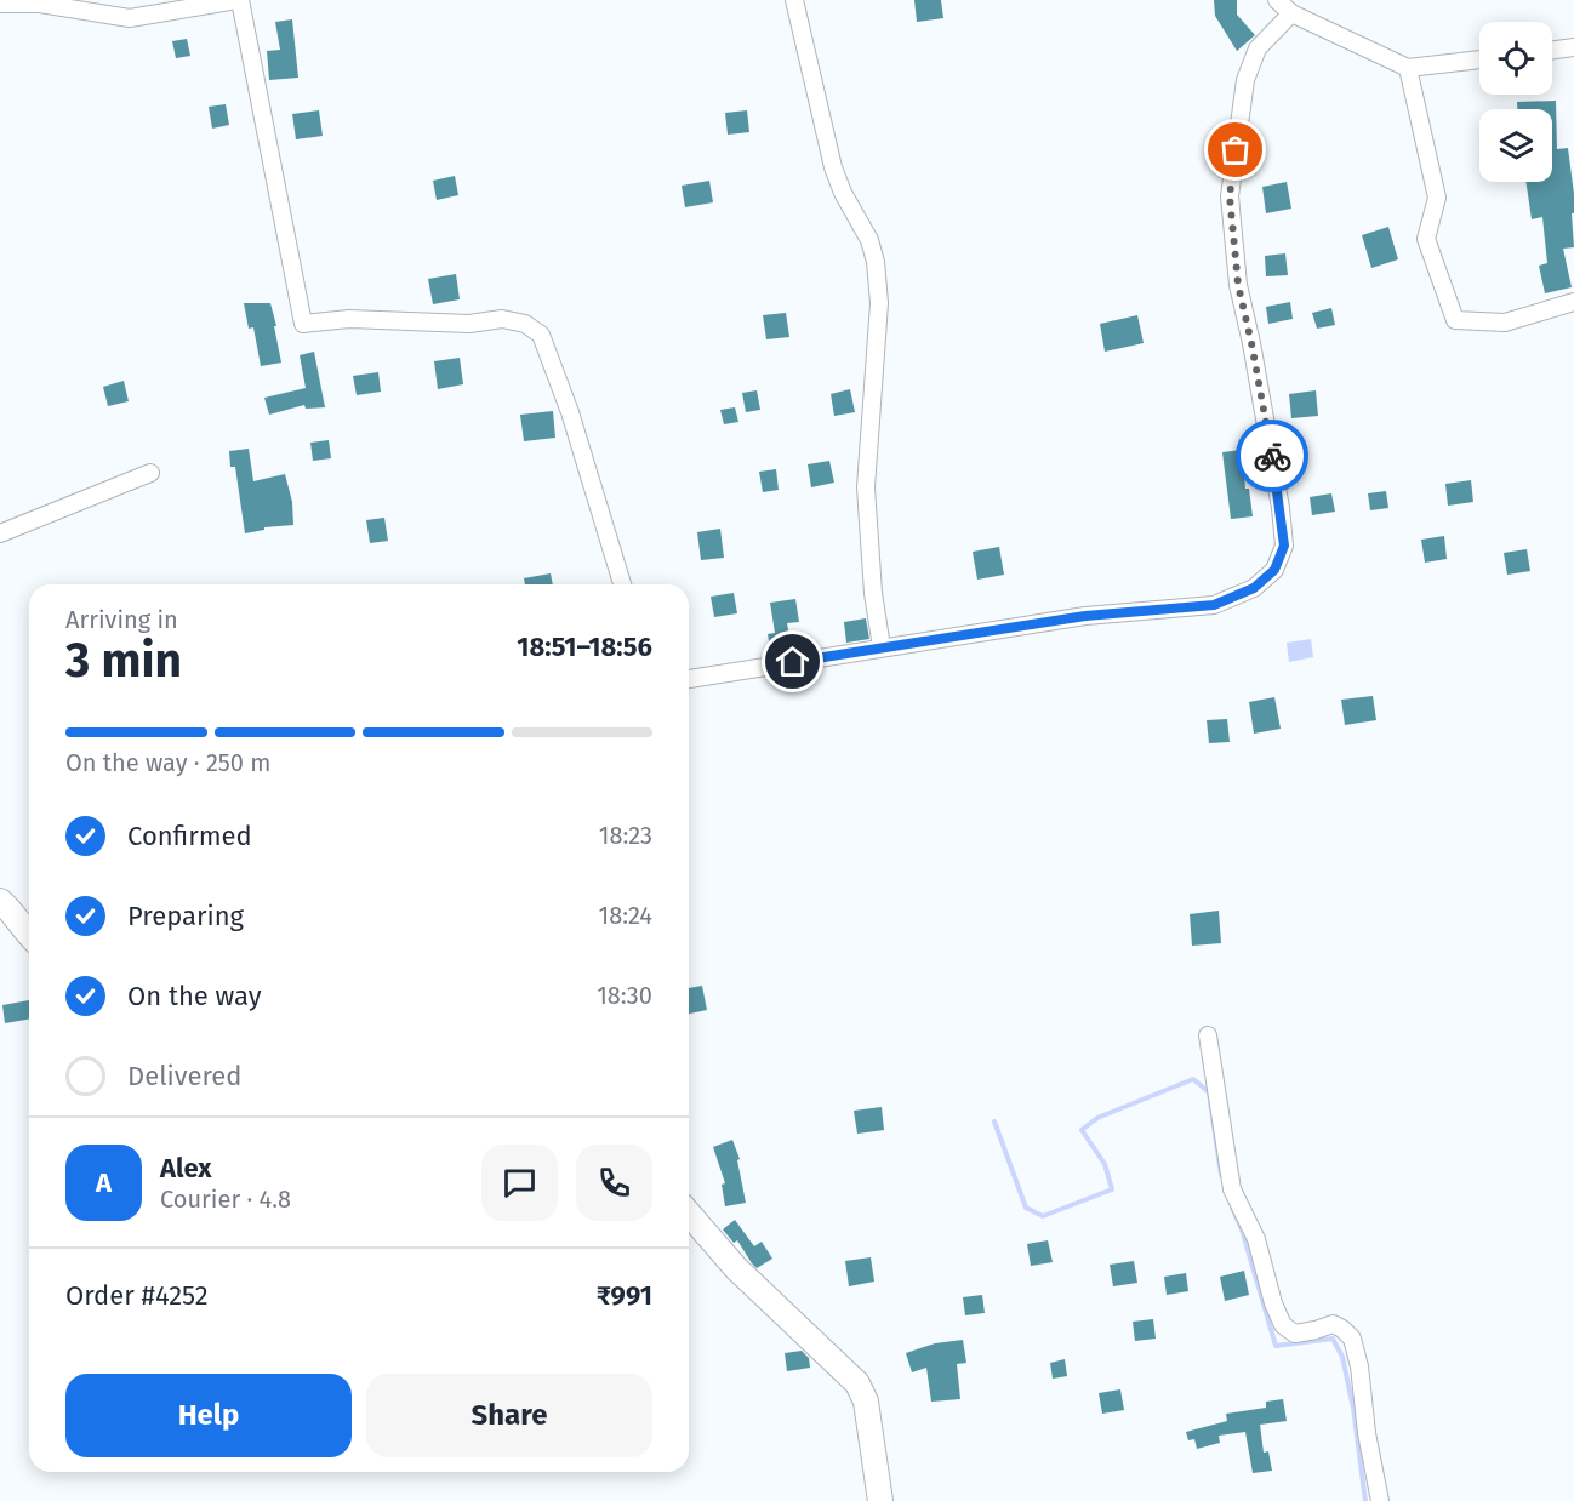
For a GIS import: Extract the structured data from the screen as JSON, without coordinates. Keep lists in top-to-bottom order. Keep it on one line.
{"page":{"heading":["3 min","Arriving in","18:51–18:56"],"panel":["Alex","Courier · 4.8","Order #4252","₹991"],"bar":"On the way · 250 m","list":[["Confirmed","18:23"],["Preparing","18:24"],["On the way","18:30"],"Delivered"],"round":"A","buttons":["Help","Share"]}}
